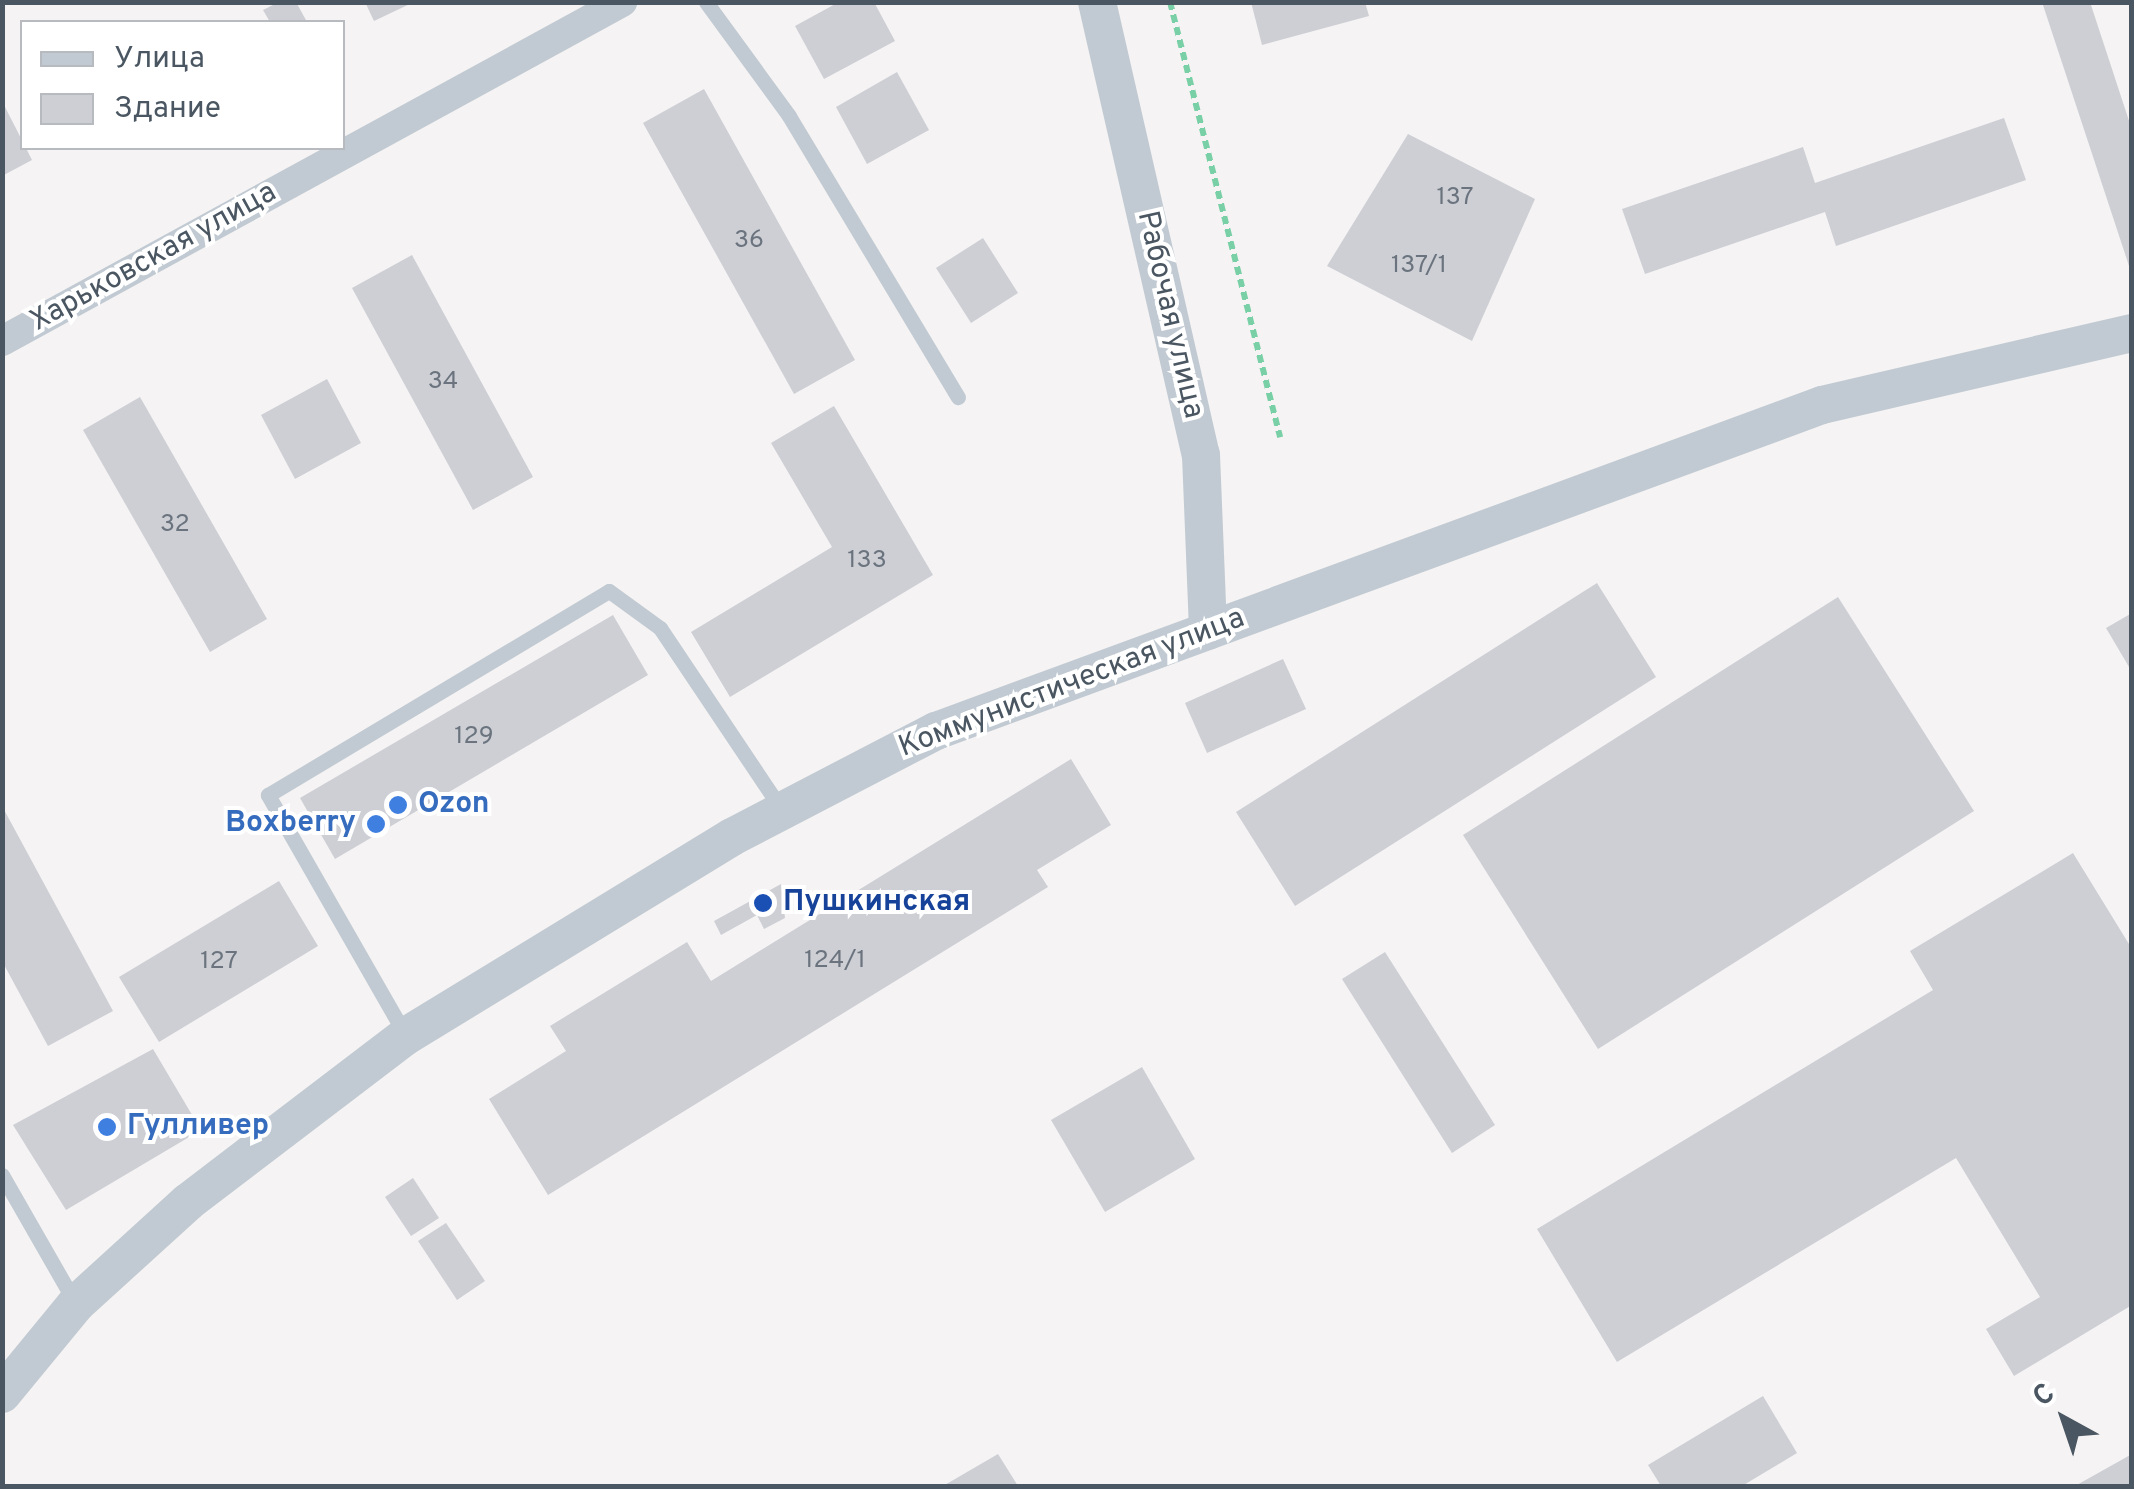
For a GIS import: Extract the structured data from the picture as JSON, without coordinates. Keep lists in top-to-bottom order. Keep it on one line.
{"streets":{"street":["Харьковская улица","Рабочая улица","Коммунистическая улица"]},"crossings":[["Рабочая улица","Коммунистическая улица"]],"places":["Ozon","Boxberry","Пушкинская","Гулливер"],"house_numbers":["137","36","137/1","34","32","133","129","124/1","127"],"legend":["Улица","Здание"],"north":"top left"}
